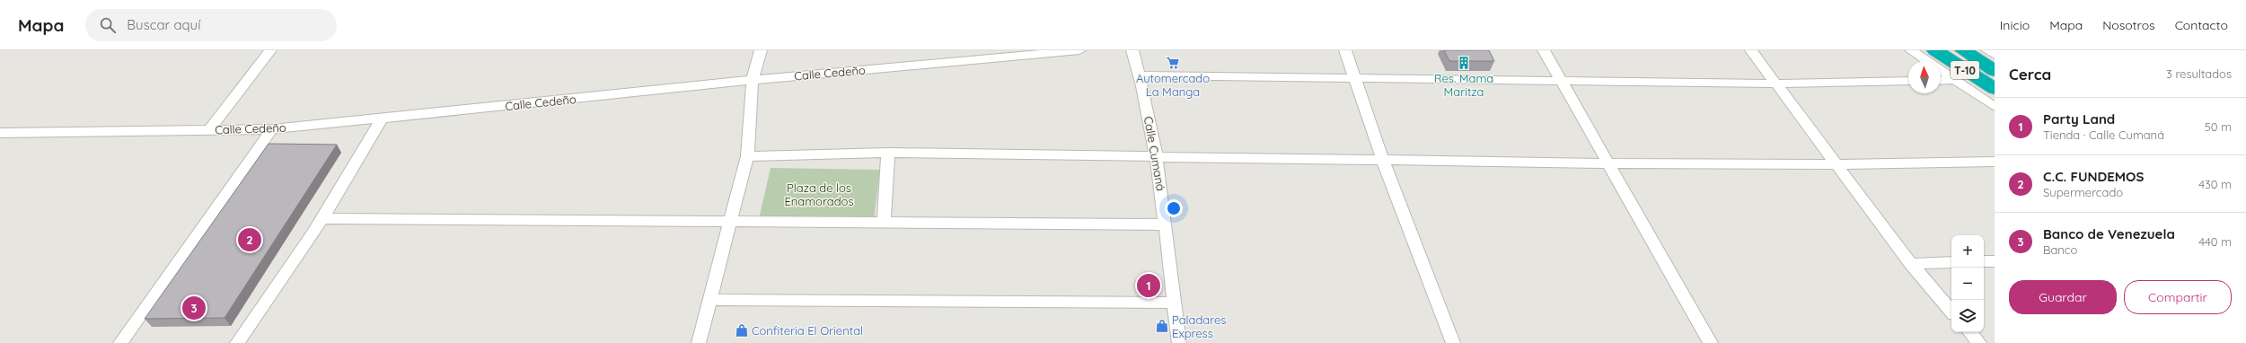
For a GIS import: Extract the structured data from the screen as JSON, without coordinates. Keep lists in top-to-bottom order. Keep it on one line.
{"streets":{"highway":["T-10"],"street":["Calle Cedeño","Calle Cumaná"]},"parks":["Plaza de los Enamorados"],"places":{"supermarket":["Automercado La Manga"],"building":["Res. Mama Maritza"],"shop":["Paladares Express","Confiteria El Oriental"]},"north":"top","page":{"header":"Mapa","search":"Buscar aquí","nav":["Inicio","Mapa","Nosotros","Contacto"],"heading":["Cerca","3 resultados"],"list":[{"mark":"1","name":"Party Land","note":"Tienda · Calle Cumaná","value":"50 m"},{"mark":"2","name":"C.C. FUNDEMOS","note":"Supermercado","value":"430 m"},{"mark":"3","name":"Banco de Venezuela","note":"Banco","value":"440 m"}],"pins":["2","1","3"],"map_buttons":["+","−"],"buttons":["Guardar","Compartir"]}}
